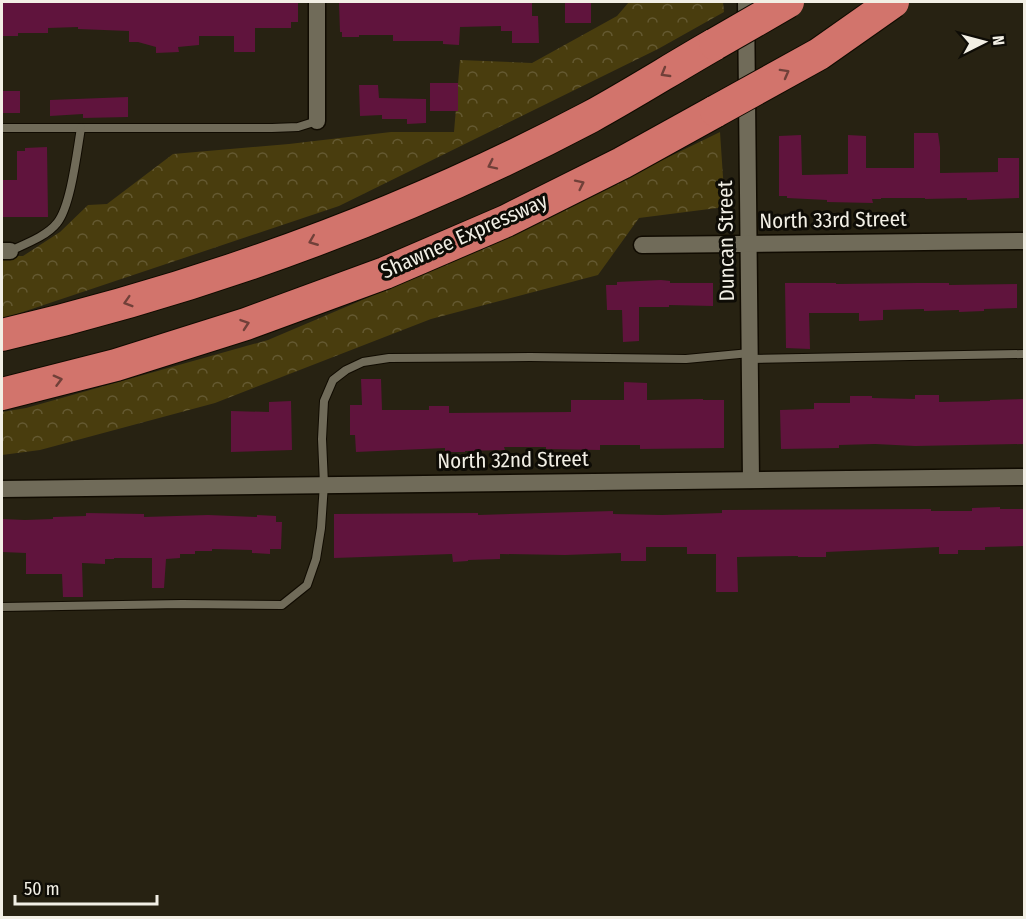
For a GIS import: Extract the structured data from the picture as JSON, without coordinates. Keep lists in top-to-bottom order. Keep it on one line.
{"streets":{"highway":["Shawnee Expressway"],"street":["North 33rd Street","Duncan Street","North 32nd Street"]},"crossings":[["North 33rd Street","Duncan Street"],["Duncan Street","North 32nd Street"]],"scale_bar":"50 m","north":"right"}
